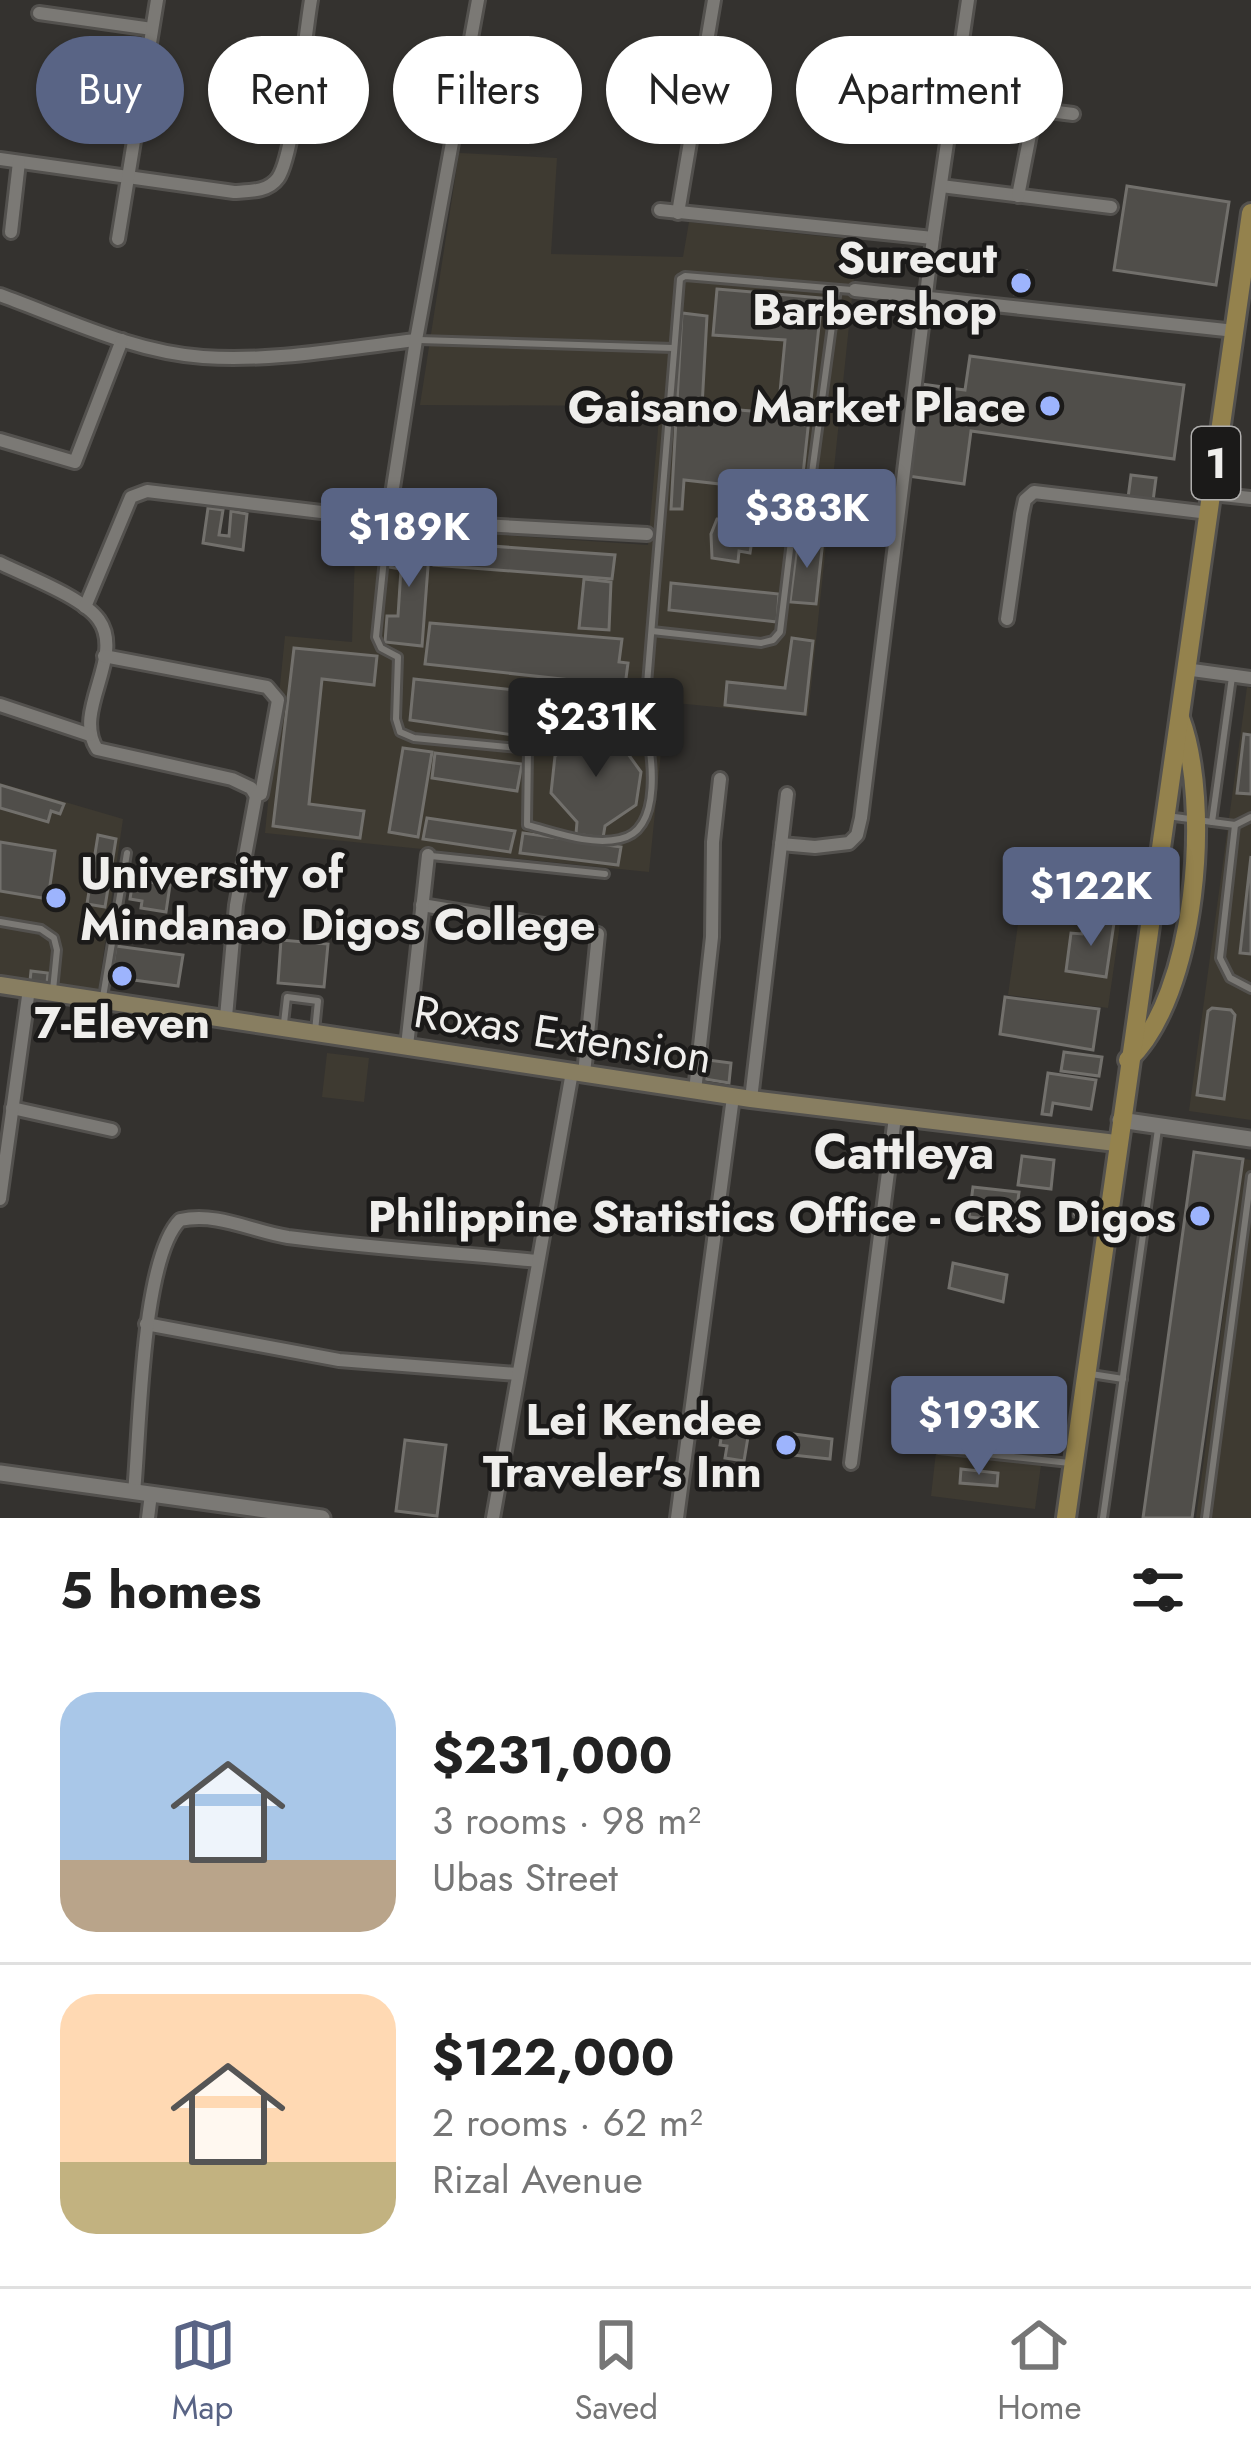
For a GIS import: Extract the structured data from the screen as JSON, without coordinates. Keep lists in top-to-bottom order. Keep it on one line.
{"streets":{"main road":["1","Roxas Extension"]},"crossings":[["1","Roxas Extension"]],"districts":["Cattleya"],"places":["Surecut Barbershop","Gaisano Market Place","University of Mindanao Digos College","7-Eleven","Philippine Statistics Office - CRS Digos","Lei Kendee Traveler's Inn"],"page":{"chip":["Buy","Rent","Filters","New","Apartment"],"price":["$383K","$189K","$231K","$122K","$193K"],"heading":"5 homes","list":[{"name":"$231,000","note":"3 rooms · 98 m² · Ubas Street"},{"name":"$122,000","note":"2 rooms · 62 m² · Rizal Avenue"}],"tabs":["Map","Saved","Home"]}}
